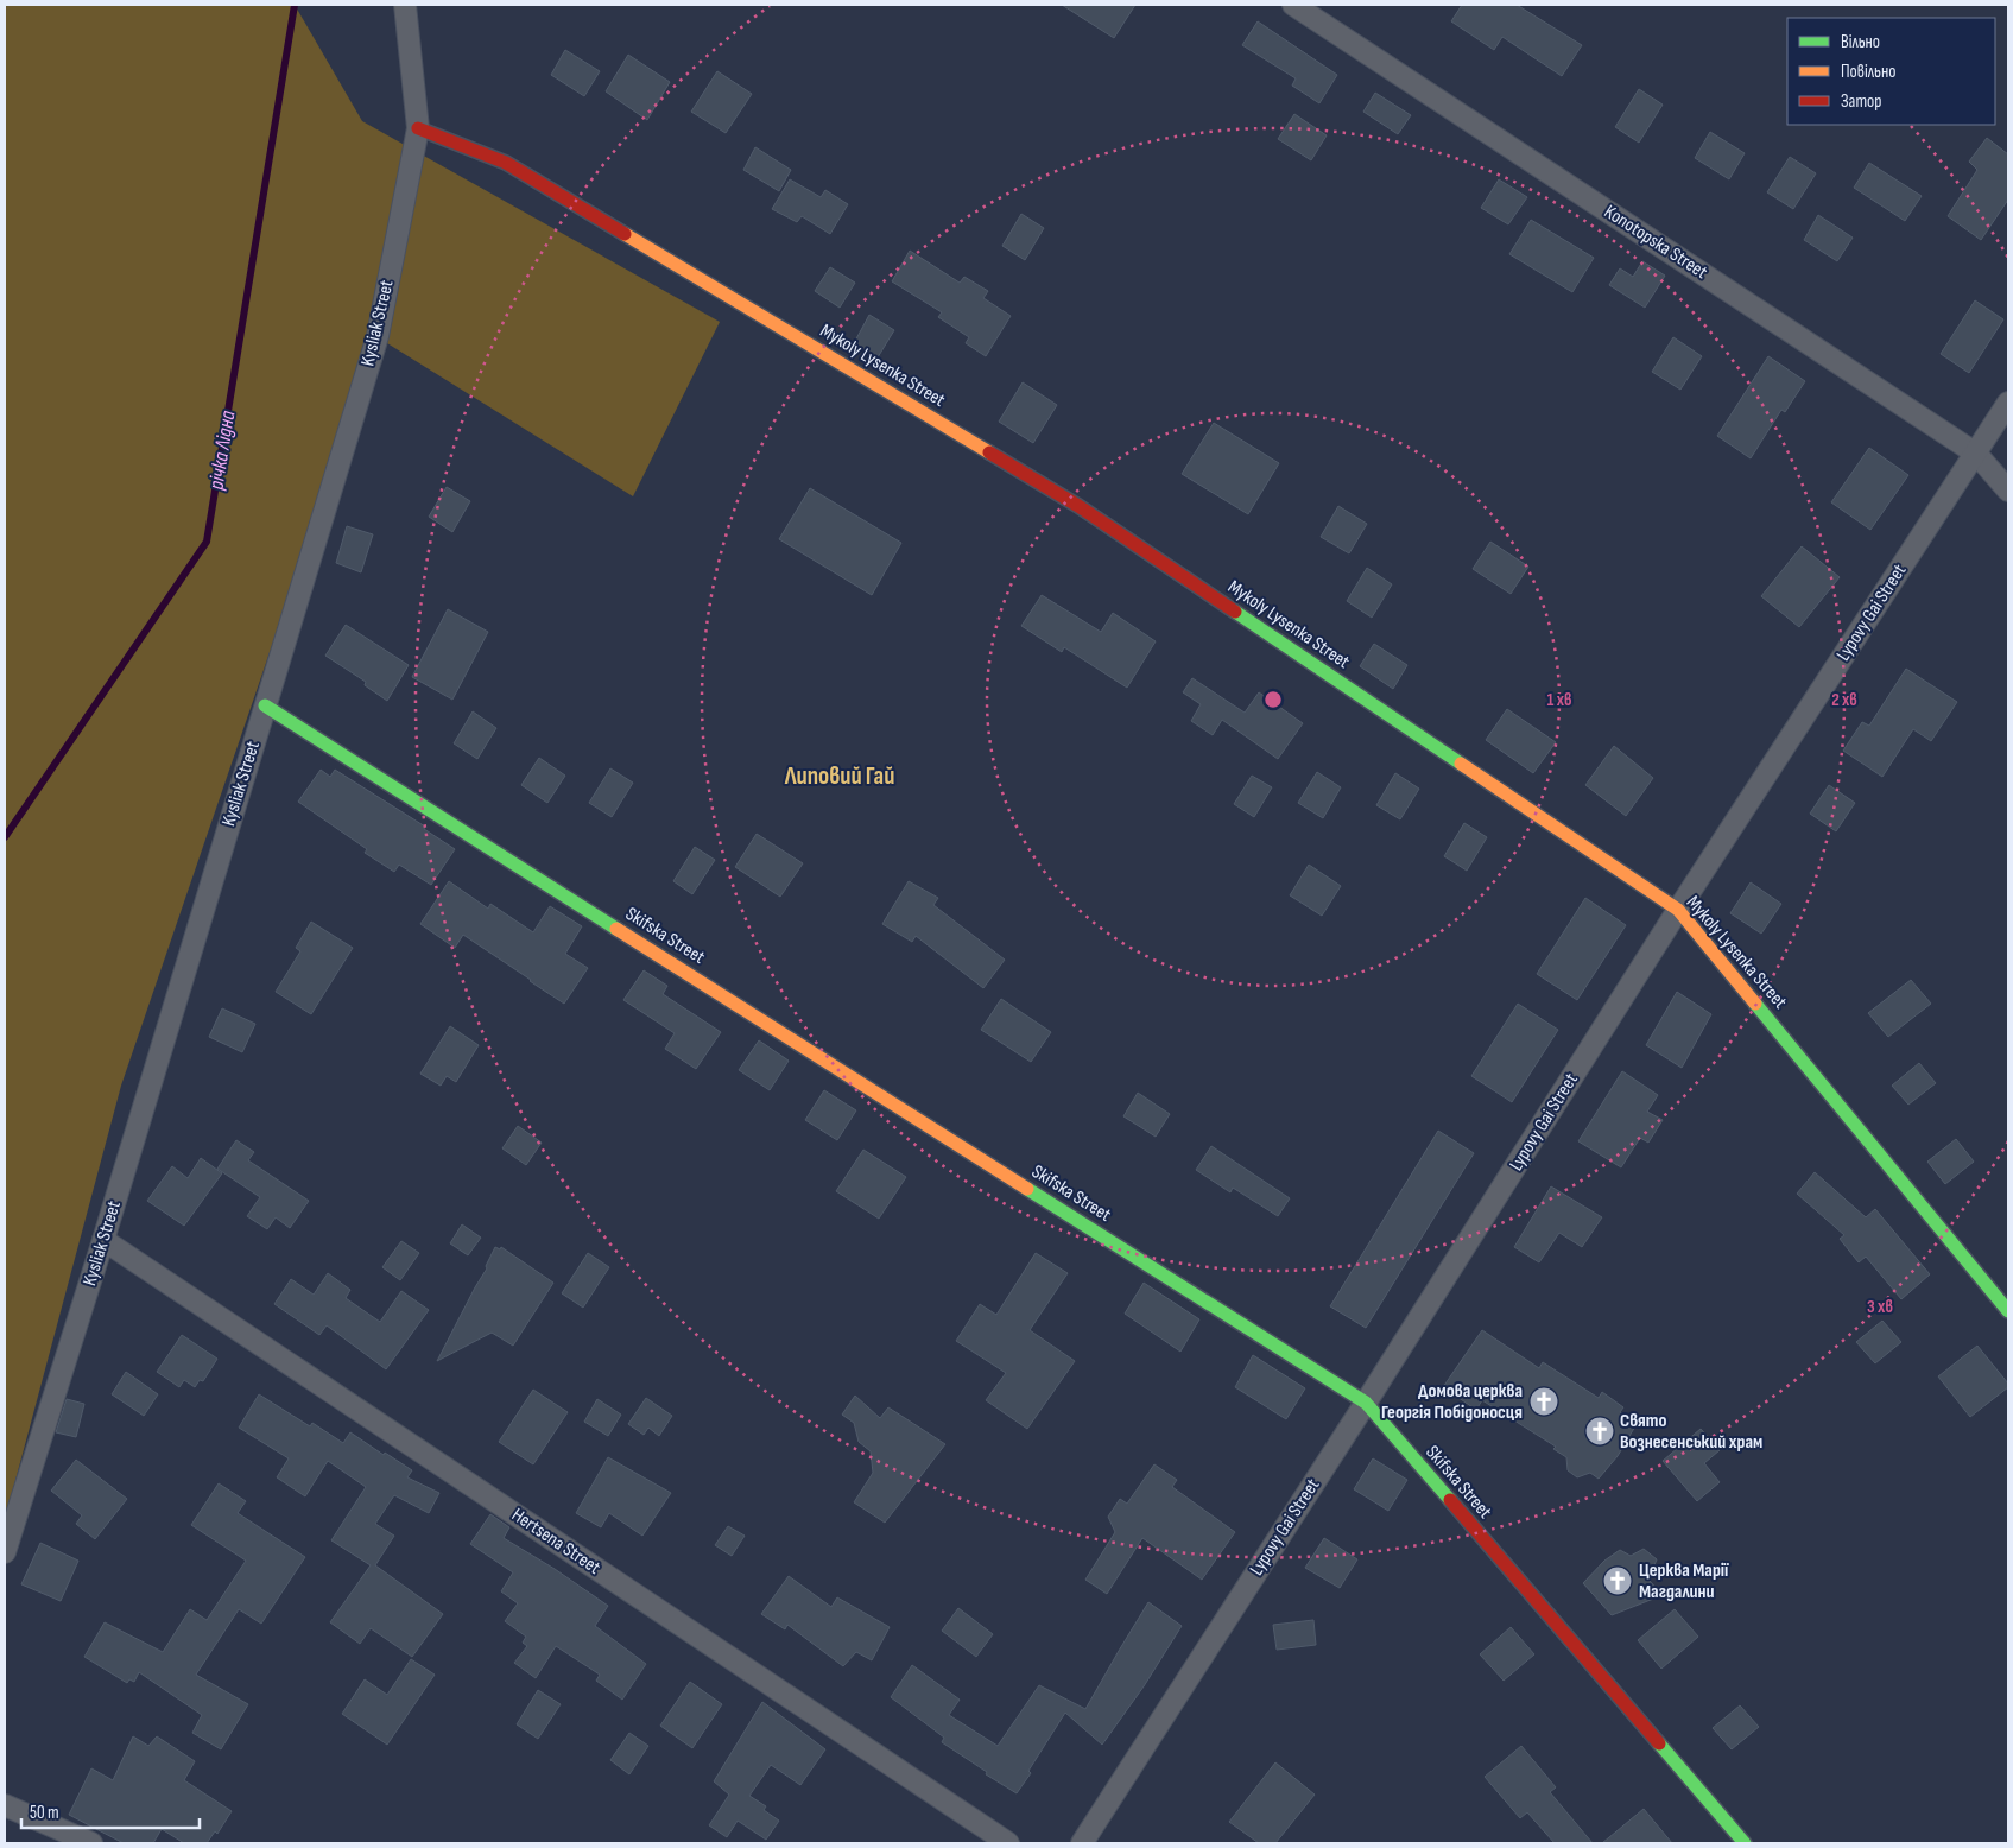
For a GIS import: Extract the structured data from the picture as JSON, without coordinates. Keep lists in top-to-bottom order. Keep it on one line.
{"streets":{"street":["Konotopska Street","Kysliak Street","Mykoly Lysenka Street","Lypovy Gai Street","Skifska Street","Hertsena Street"]},"crossings":[["Konotopska Street","Lypovy Gai Street"],["Kysliak Street","Mykoly Lysenka Street"],["Kysliak Street","Skifska Street"],["Kysliak Street","Hertsena Street"],["Mykoly Lysenka Street","Lypovy Gai Street"],["Lypovy Gai Street","Skifska Street"]],"districts":["Липовий Гай"],"water":["річка Лідна"],"places":{"church":["Домова церква Георгія Побідоносця","Свято Вознесенський храм","Церква Марії Магдалини"]},"legend":["Вільно","Повільно","Затор"],"scale_bar":"50 m","rings":["1 хв","2 хв","3 хв"]}
